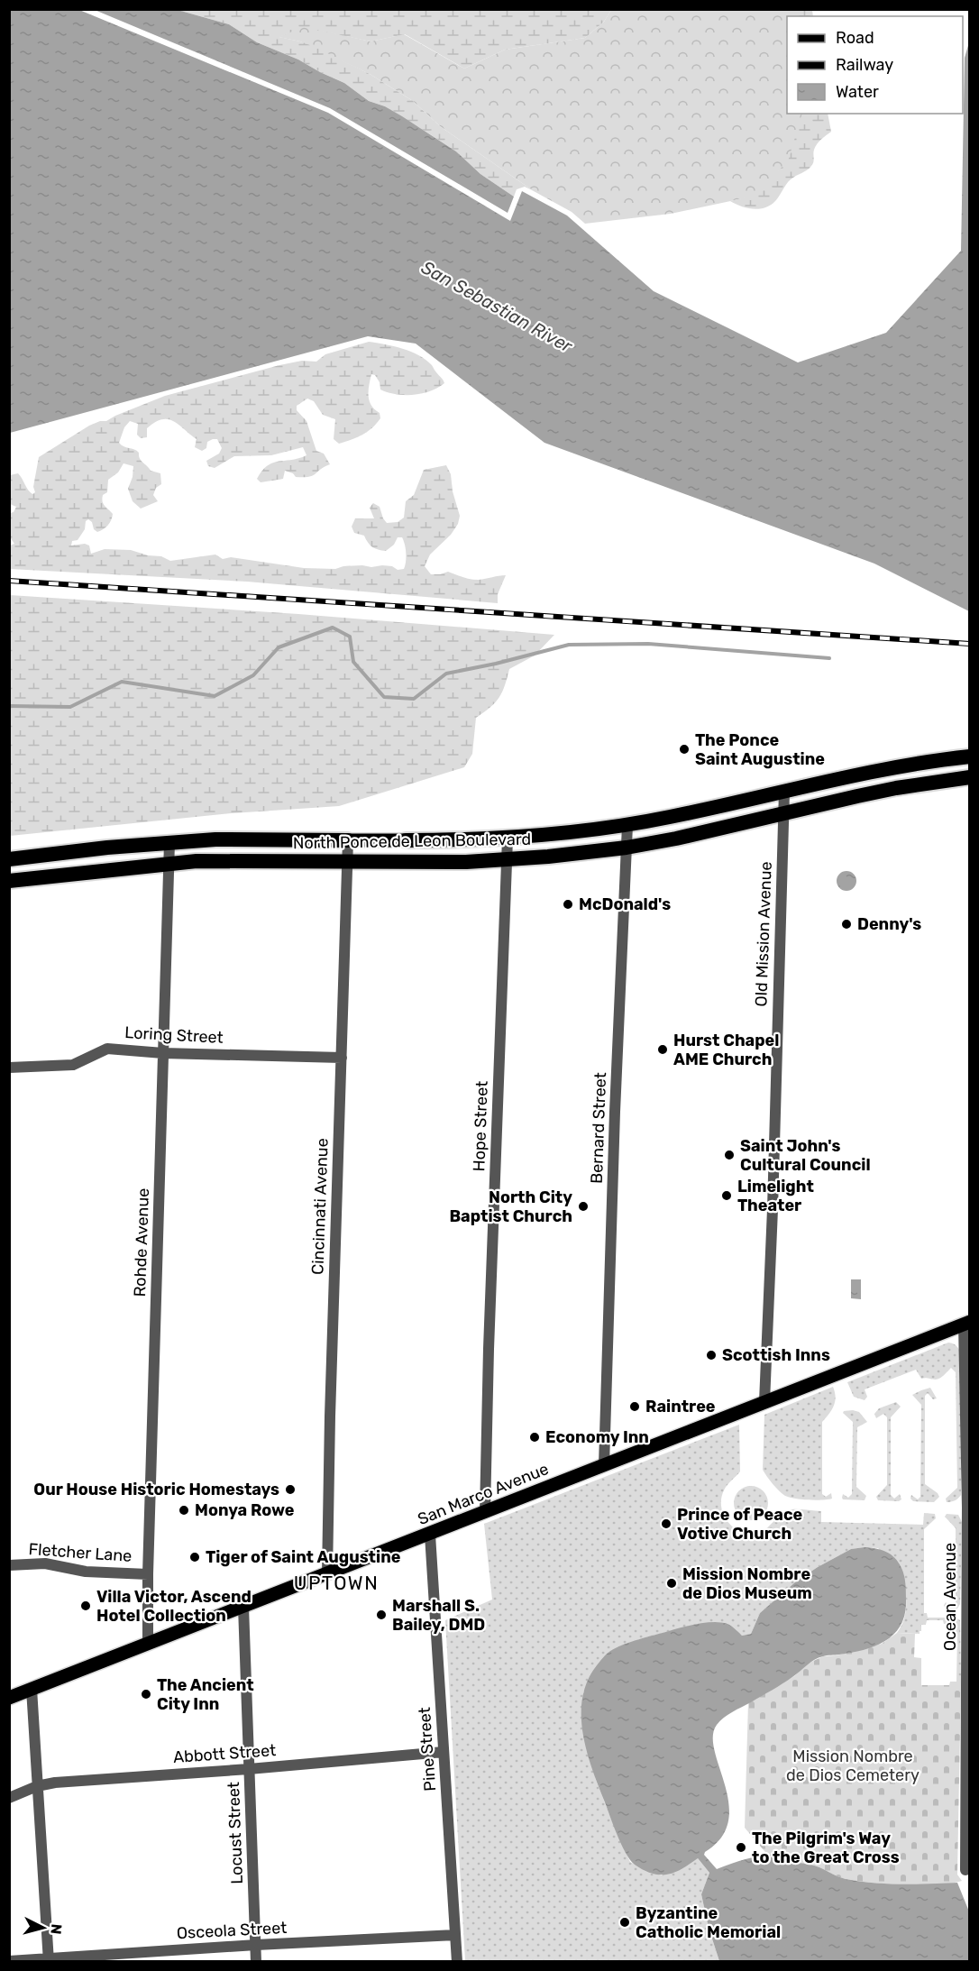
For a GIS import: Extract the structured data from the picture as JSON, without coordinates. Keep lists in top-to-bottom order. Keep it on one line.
{"streets":{"highway":["North Ponce de Leon Boulevard"],"main road":["San Marco Avenue"],"street":["Old Mission Avenue","Loring Street","Hope Street","Bernard Street","Cincinnati Avenue","Rohde Avenue","Fletcher Lane","Ocean Avenue","Pine Street","Abbott Street","Locust Street","Osceola Street"]},"crossings":[["North Ponce de Leon Boulevard","Old Mission Avenue"],["North Ponce de Leon Boulevard","Hope Street"],["North Ponce de Leon Boulevard","Bernard Street"],["North Ponce de Leon Boulevard","Cincinnati Avenue"],["North Ponce de Leon Boulevard","Rohde Avenue"],["Old Mission Avenue","San Marco Avenue"],["Loring Street","Cincinnati Avenue"],["Loring Street","Rohde Avenue"],["Hope Street","San Marco Avenue"],["Bernard Street","San Marco Avenue"],["Cincinnati Avenue","San Marco Avenue"],["Rohde Avenue","San Marco Avenue"],["Rohde Avenue","Fletcher Lane"],["San Marco Avenue","Ocean Avenue"],["San Marco Avenue","Pine Street"],["San Marco Avenue","Locust Street"],["Pine Street","Abbott Street"],["Pine Street","Osceola Street"],["Abbott Street","Locust Street"],["Locust Street","Osceola Street"]],"districts":["UPTOWN"],"water":["San Sebastian River"],"parks":["Mission Nombre de Dios Cemetery"],"places":["The Ponce Saint Augustine","McDonald's","Denny's","Hurst Chapel AME Church","Saint John's Cultural Council","Limelight Theater","North City Baptist Church","Scottish Inns","Raintree","Economy Inn","Our House Historic Homestays","Monya Rowe","Prince of Peace Votive Church","Tiger of Saint Augustine","Mission Nombre de Dios Museum","Villa Victor, Ascend Hotel Collection","Marshall S. Bailey, DMD","The Ancient City Inn","The Pilgrim's Way to the Great Cross","Byzantine Catholic Memorial"],"legend":["Road","Railway","Water"],"north":"right"}
